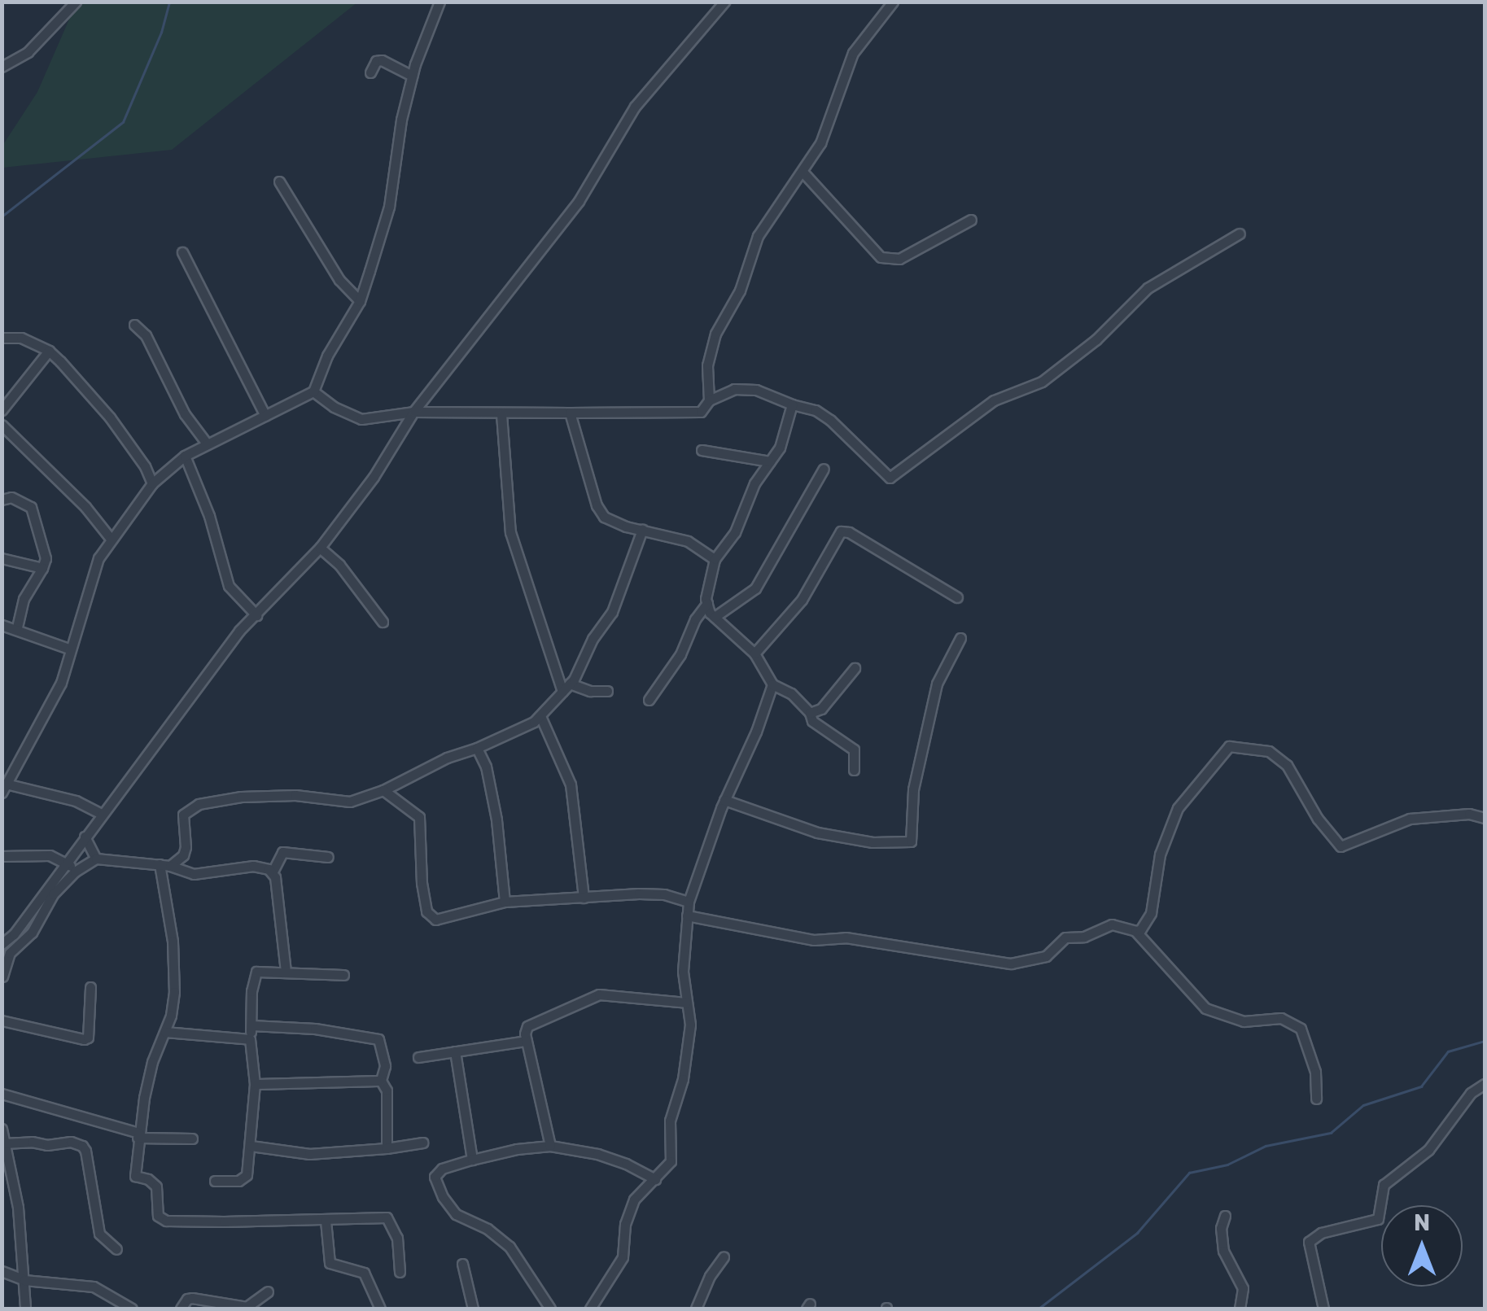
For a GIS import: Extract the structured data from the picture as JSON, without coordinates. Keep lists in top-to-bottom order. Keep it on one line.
{"north":"top"}
